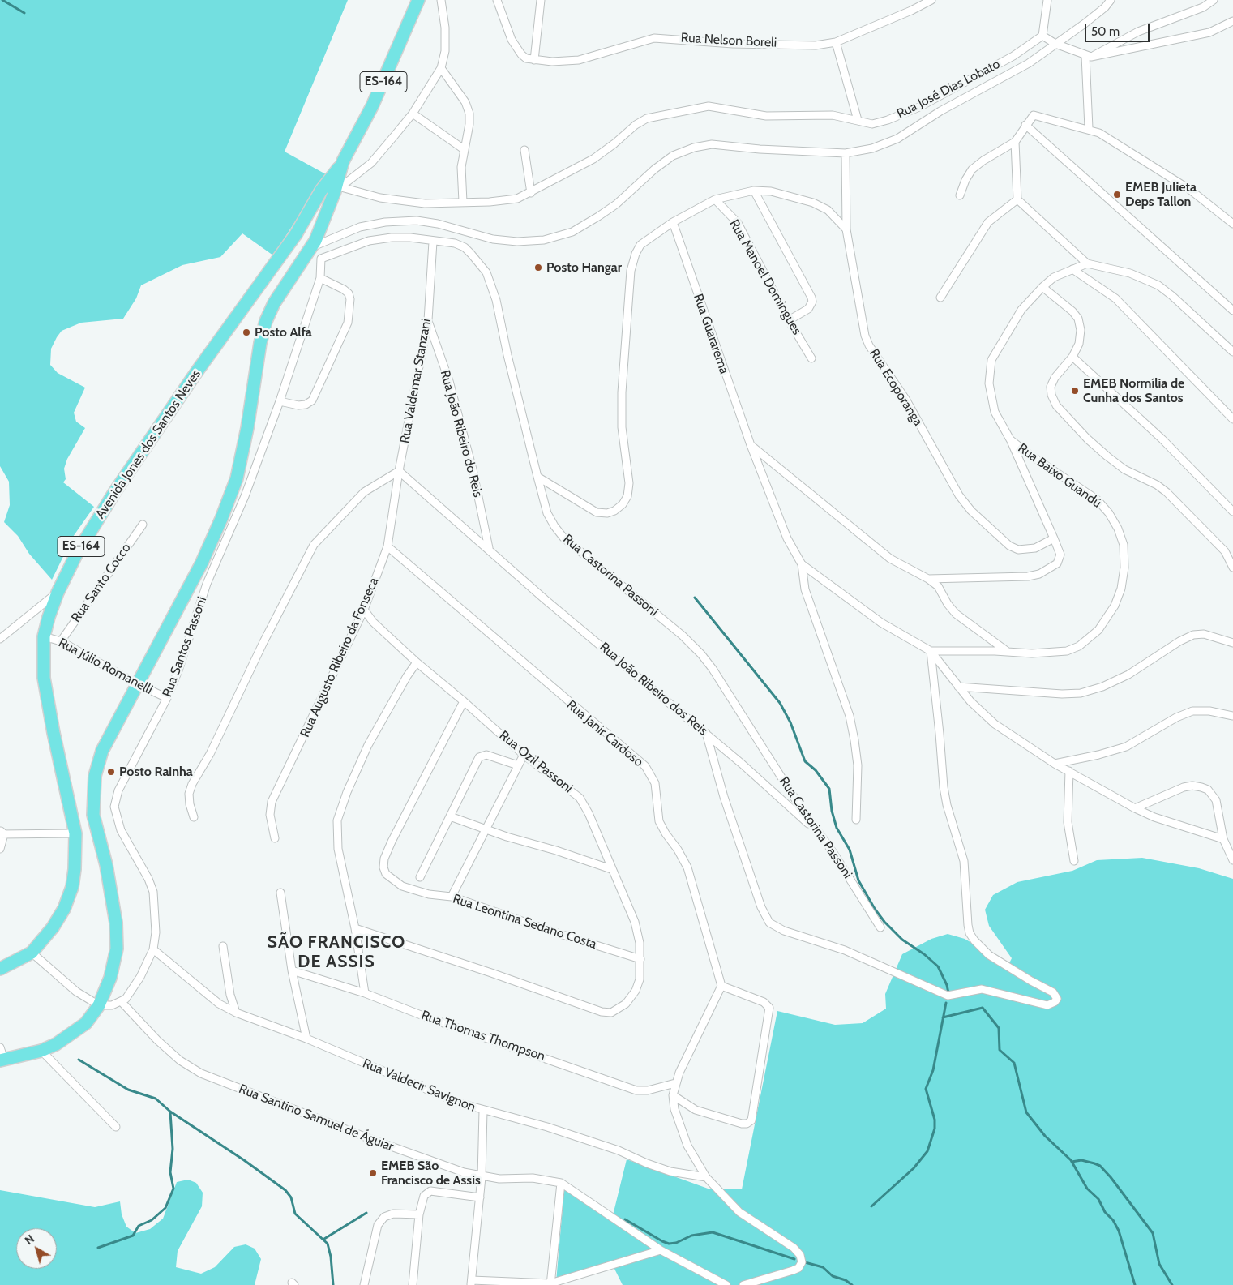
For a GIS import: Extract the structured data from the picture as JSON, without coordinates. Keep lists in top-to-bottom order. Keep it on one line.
{"streets":{"highway":["ES-164","Avenida Jones dos Santos Neves"],"street":["Rua Nelson Boreli","Rua José Dias Lobato","Rua Manoel Domingues","Rua Guararema","Rua Valdemar Stanzani","Rua Ecoporanga","Rua João Ribeiro do Reis","Rua Baixo Guandú","Rua Castorina Passoni","Rua Santo Cocco","Rua Santos Passoni","Rua Augusto Ribeiro da Fonseca","Rua Júlio Romanelli","Rua João Ribeiro dos Reis","Rua Janir Cardoso","Rua Ozil Passoni","Rua Leontina Sedano Costa","Rua Thomas Thompson","Rua Valdecir Savignon","Rua Santino Samuel de Águiar"]},"crossings":[["ES-164","Rua José Dias Lobato"],["ES-164","Avenida Jones dos Santos Neves"],["ES-164","Rua Júlio Romanelli"],["Rua Valdemar Stanzani","Rua João Ribeiro do Reis"],["Rua Valdemar Stanzani","Rua Castorina Passoni"],["Rua Valdemar Stanzani","Rua Augusto Ribeiro da Fonseca"],["Rua Valdemar Stanzani","Rua João Ribeiro dos Reis"],["Rua João Ribeiro do Reis","Rua João Ribeiro dos Reis"],["Avenida Jones dos Santos Neves","Rua Júlio Romanelli"],["Rua Castorina Passoni","Rua Santos Passoni"],["Rua Castorina Passoni","Rua João Ribeiro dos Reis"],["Rua Santo Cocco","Rua Júlio Romanelli"],["Rua Santos Passoni","Rua Júlio Romanelli"],["Rua Santos Passoni","Rua Valdecir Savignon"],["Rua Santos Passoni","Rua Santino Samuel de Águiar"],["Rua Augusto Ribeiro da Fonseca","Rua João Ribeiro dos Reis"],["Rua Augusto Ribeiro da Fonseca","Rua Janir Cardoso"],["Rua Augusto Ribeiro da Fonseca","Rua Ozil Passoni"],["Rua Ozil Passoni","Rua Leontina Sedano Costa"]],"districts":["SÃO FRANCISCO DE ASSIS"],"places":["EMEB Julieta Deps Tallon","Posto Hangar","Posto Alfa","EMEB Normília de Cunha dos Santos","Posto Rainha","EMEB São Francisco de Assis"],"scale_bar":"50 m","north":"top left"}
